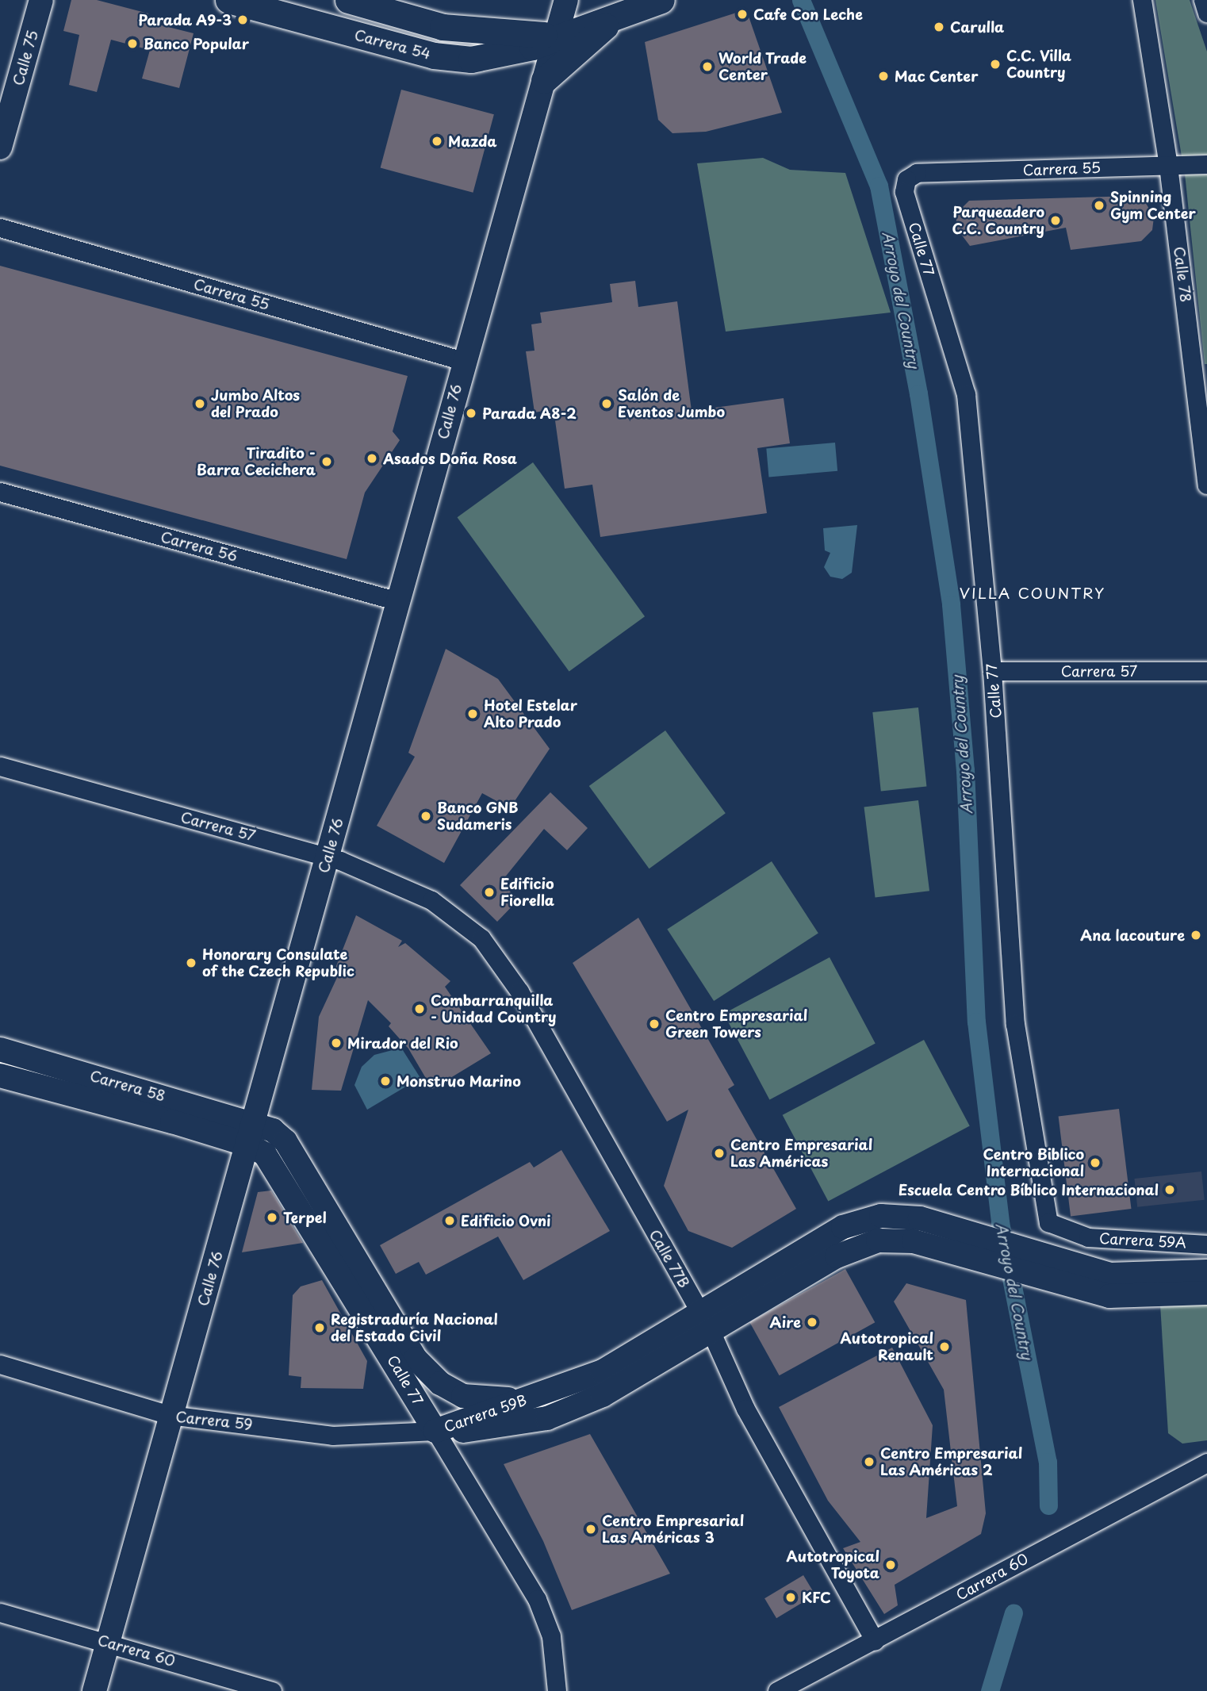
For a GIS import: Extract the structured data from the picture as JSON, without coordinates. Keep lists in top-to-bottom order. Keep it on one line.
{"streets":{"main road":["Carrera 54"],"street":["Calle 75","Carrera 55","Calle 77","Calle 78","Calle 76","Carrera 56","Carrera 57","Carrera 58","Carrera 59A","Calle 77B","Carrera 59B","Carrera 59","Carrera 60"]},"crossings":[["Carrera 54","Calle 76"],["Carrera 55","Calle 77"],["Carrera 55","Calle 78"],["Carrera 55","Calle 76"],["Calle 77","Calle 76"],["Calle 77","Carrera 57"],["Calle 77","Carrera 58"],["Calle 77","Carrera 59A"],["Calle 77","Carrera 59B"],["Calle 77","Carrera 59"],["Calle 76","Carrera 56"],["Calle 76","Carrera 57"],["Calle 76","Carrera 58"],["Calle 76","Carrera 59"],["Calle 76","Carrera 60"],["Carrera 57","Calle 77B"],["Calle 77B","Carrera 59B"],["Calle 77B","Carrera 60"],["Carrera 59B","Carrera 59"]],"districts":["VILLA COUNTRY"],"water":["Arroyo del Country"],"places":["Cafe Con Leche","Parada A9-3","Carulla","Banco Popular","C.C. Villa Country","World Trade Center","Mac Center","Mazda","Spinning Gym Center","Parqueadero C.C. Country","Jumbo Altos del Prado","Salón de Eventos Jumbo","Parada A8-2","Asados Doña Rosa","Tiradito - Barra Cecichera","Hotel Estelar Alto Prado","Banco GNB Sudameris","Edificio Fiorella","Ana lacouture","Honorary Consulate of the Czech Republic","Combarranquilla - Unidad Country","Centro Empresarial Green Towers","Mirador del Rio","Monstruo Marino","Centro Empresarial Las Américas","Centro Biblico Internacional","Escuela Centro Bíblico Internacional","Terpel","Edificio Ovni","Aire","Registraduría Nacional del Estado Civil","Autotropical Renault","Centro Empresarial Las Américas 2","Centro Empresarial Las Américas 3","Autotropical Toyota","KFC"]}
